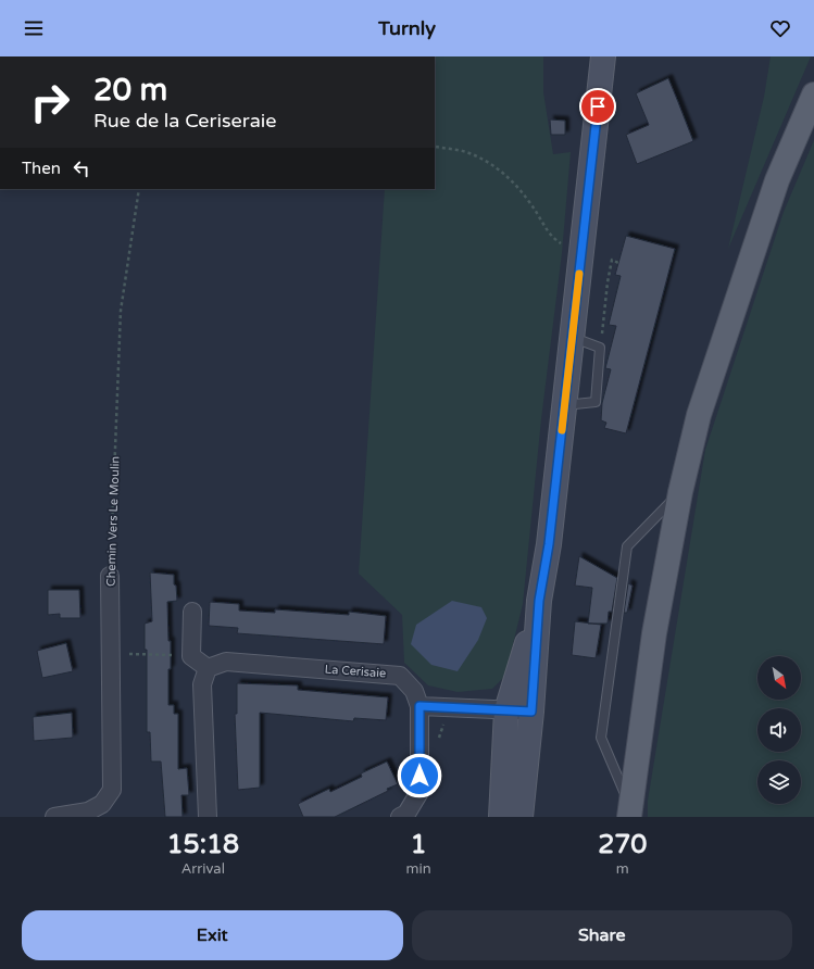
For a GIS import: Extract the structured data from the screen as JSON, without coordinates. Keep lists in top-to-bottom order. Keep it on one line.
{"streets":{"street":["Chemin Vers Le Moulin","La Cerisaie"]},"north":"bottom right","page":{"header":"Turnly","turn":["20 m","Rue de la Ceriseraie"],"then":"Then","eta":["15:18","Arrival","1","min","270","m"],"buttons":["Exit","Share"]}}
